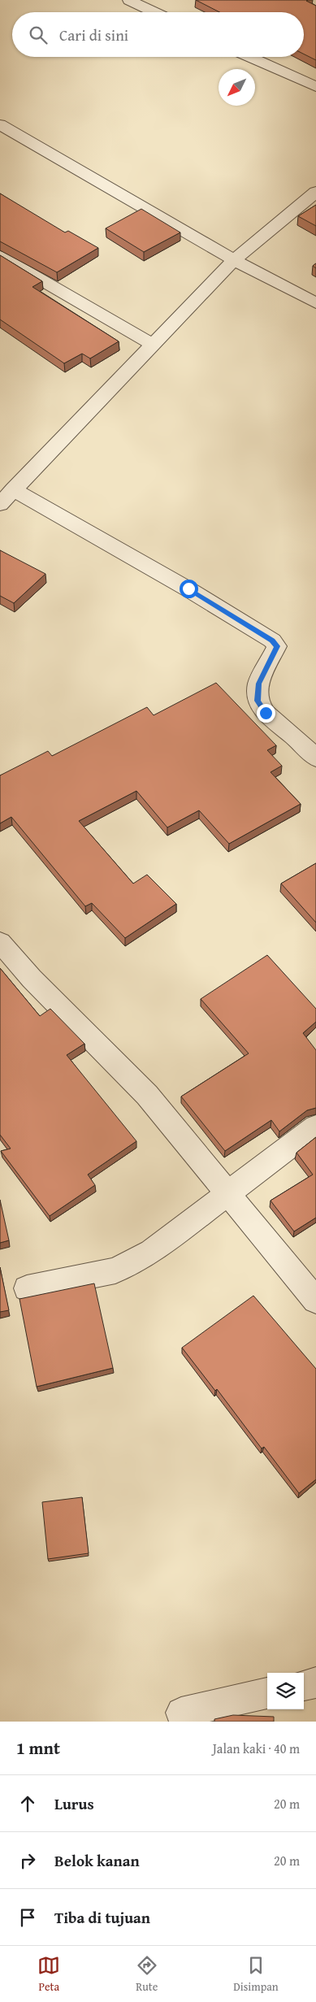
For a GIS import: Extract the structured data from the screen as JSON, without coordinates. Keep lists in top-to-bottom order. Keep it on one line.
{"north":"bottom left","page":{"search":"Cari di sini","heading":["1 mnt","Jalan kaki · 40 m"],"list":[["Lurus","20 m"],["Belok kanan","20 m"],"Tiba di tujuan"],"nav":["Peta","Rute","Disimpan"]}}
